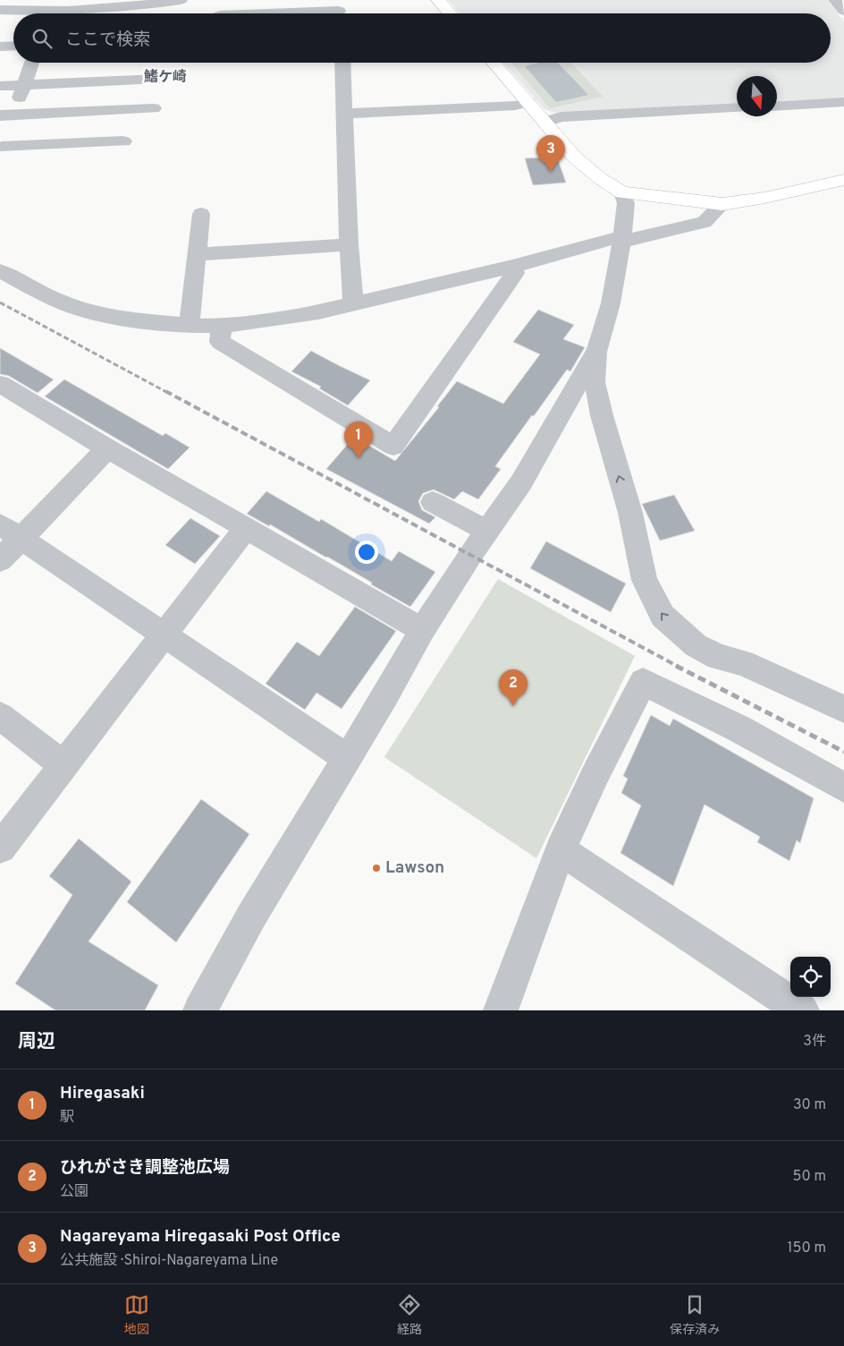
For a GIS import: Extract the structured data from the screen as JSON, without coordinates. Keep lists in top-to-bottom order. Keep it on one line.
{"districts":["鰭ケ崎"],"places":["Lawson"],"north":"bottom","page":{"search":"ここで検索","pins":["3","1","2"],"heading":["周辺","3件"],"list":[{"mark":"1","name":"Hiregasaki","note":"駅","value":"30 m"},{"mark":"2","name":"ひれがさき調整池広場","note":"公園","value":"50 m"},{"mark":"3","name":"Nagareyama Hiregasaki Post Office","note":"公共施設 · Shiroi-Nagareyama Line","value":"150 m"}],"nav":["地図","経路","保存済み"]}}
